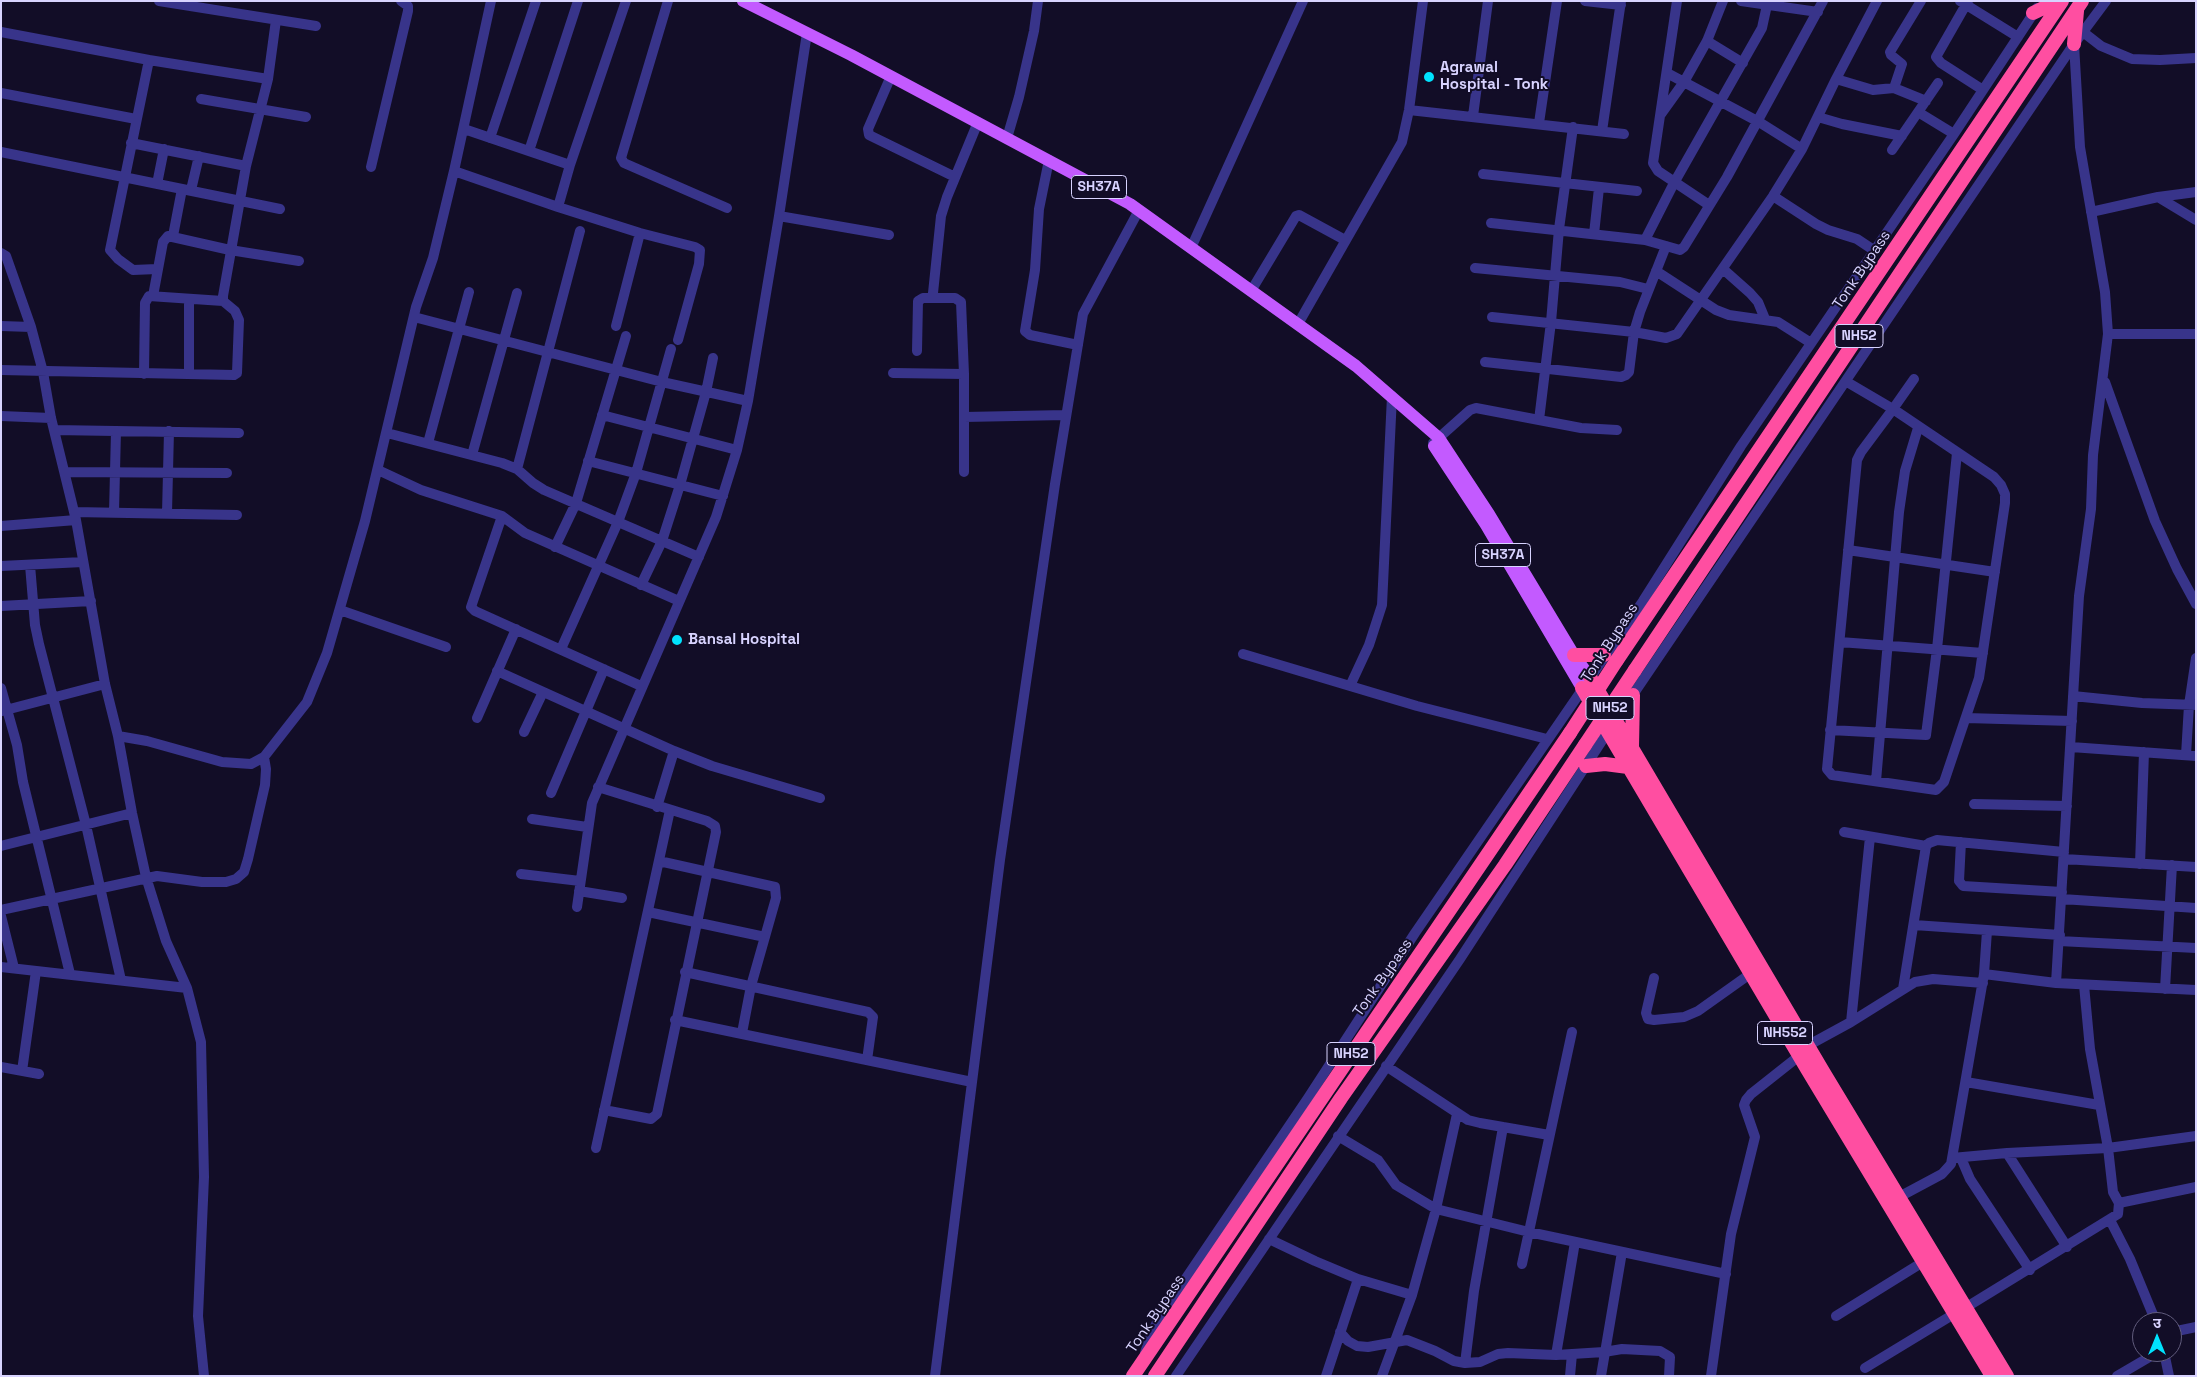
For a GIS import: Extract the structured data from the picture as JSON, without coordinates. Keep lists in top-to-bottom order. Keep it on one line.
{"streets":{"highway":["Tonk Bypass","NH52","NH552"],"main road":["SH37A"]},"crossings":[["SH37A","NH552"]],"places":["Agrawal Hospital - Tonk","Bansal Hospital"],"north":"top"}
